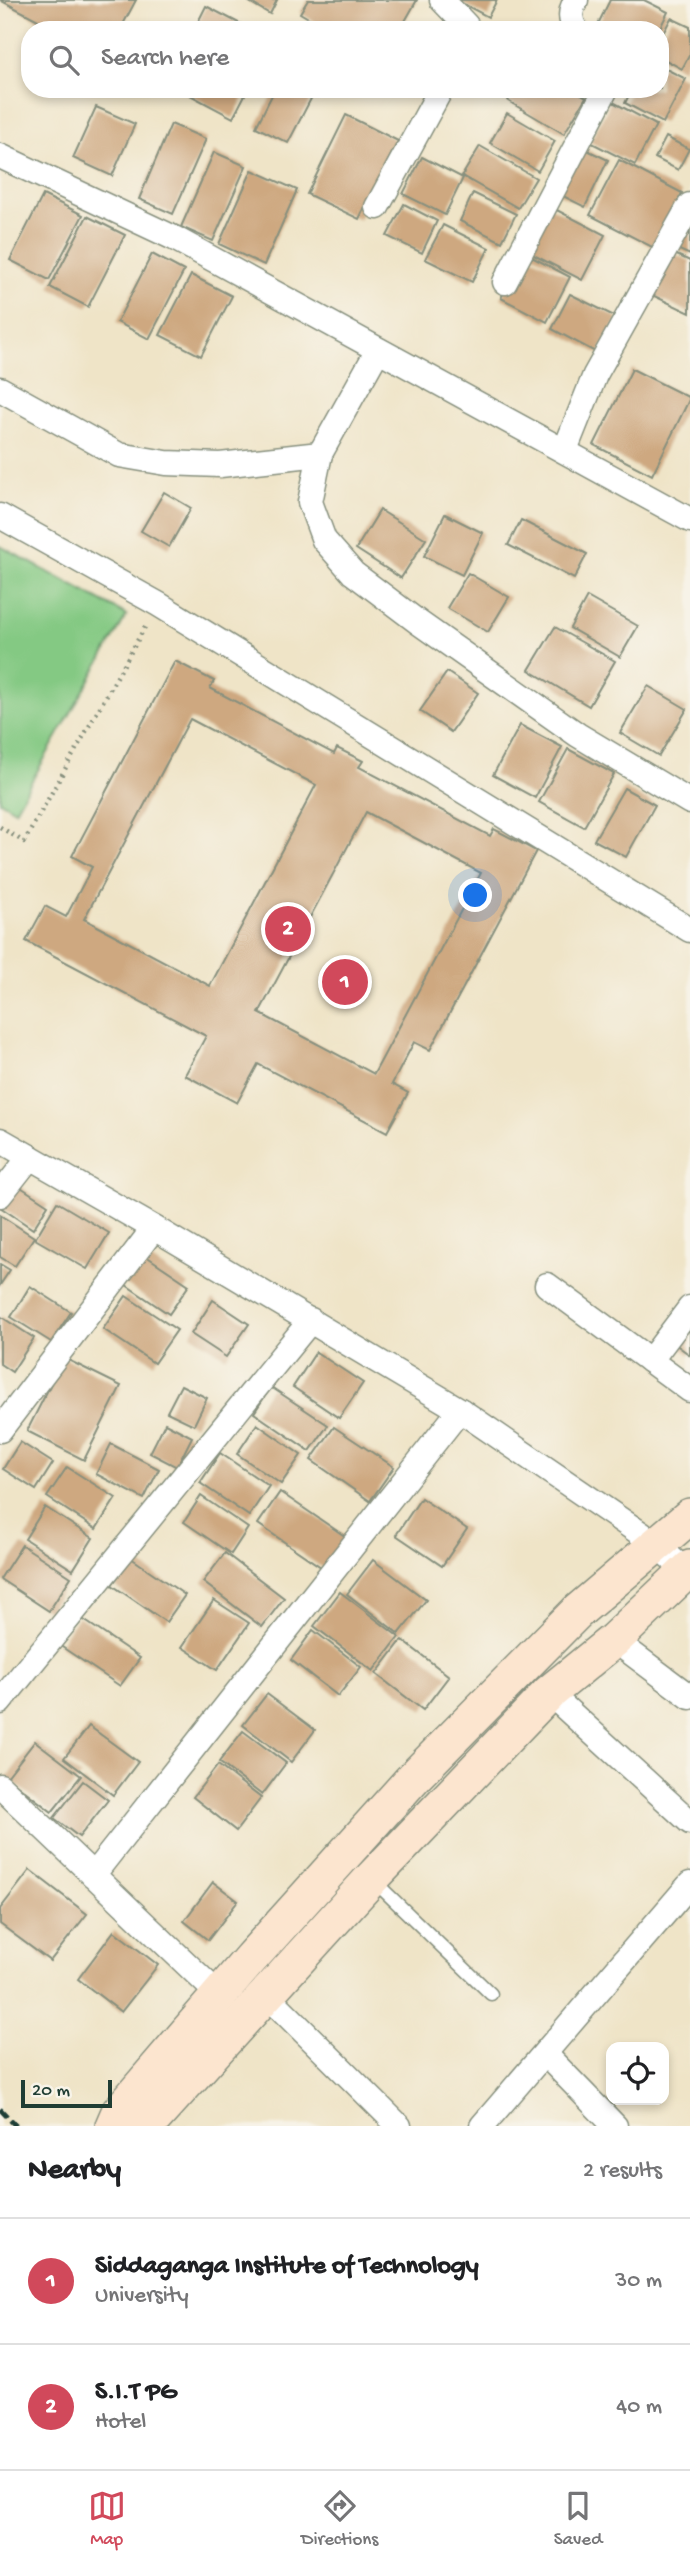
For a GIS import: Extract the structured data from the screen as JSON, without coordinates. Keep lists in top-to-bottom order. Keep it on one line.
{"scale_bar":"20 m","page":{"search":"Search here","pins":["2","1"],"scale":"20 m","heading":["Nearby","2 results"],"list":[{"mark":"1","name":"Siddaganga Institute of Technology","note":"University","value":"30 m"},{"mark":"2","name":"S.I.T PG","note":"Hotel","value":"40 m"}],"nav":["Map","Directions","Saved"]}}
